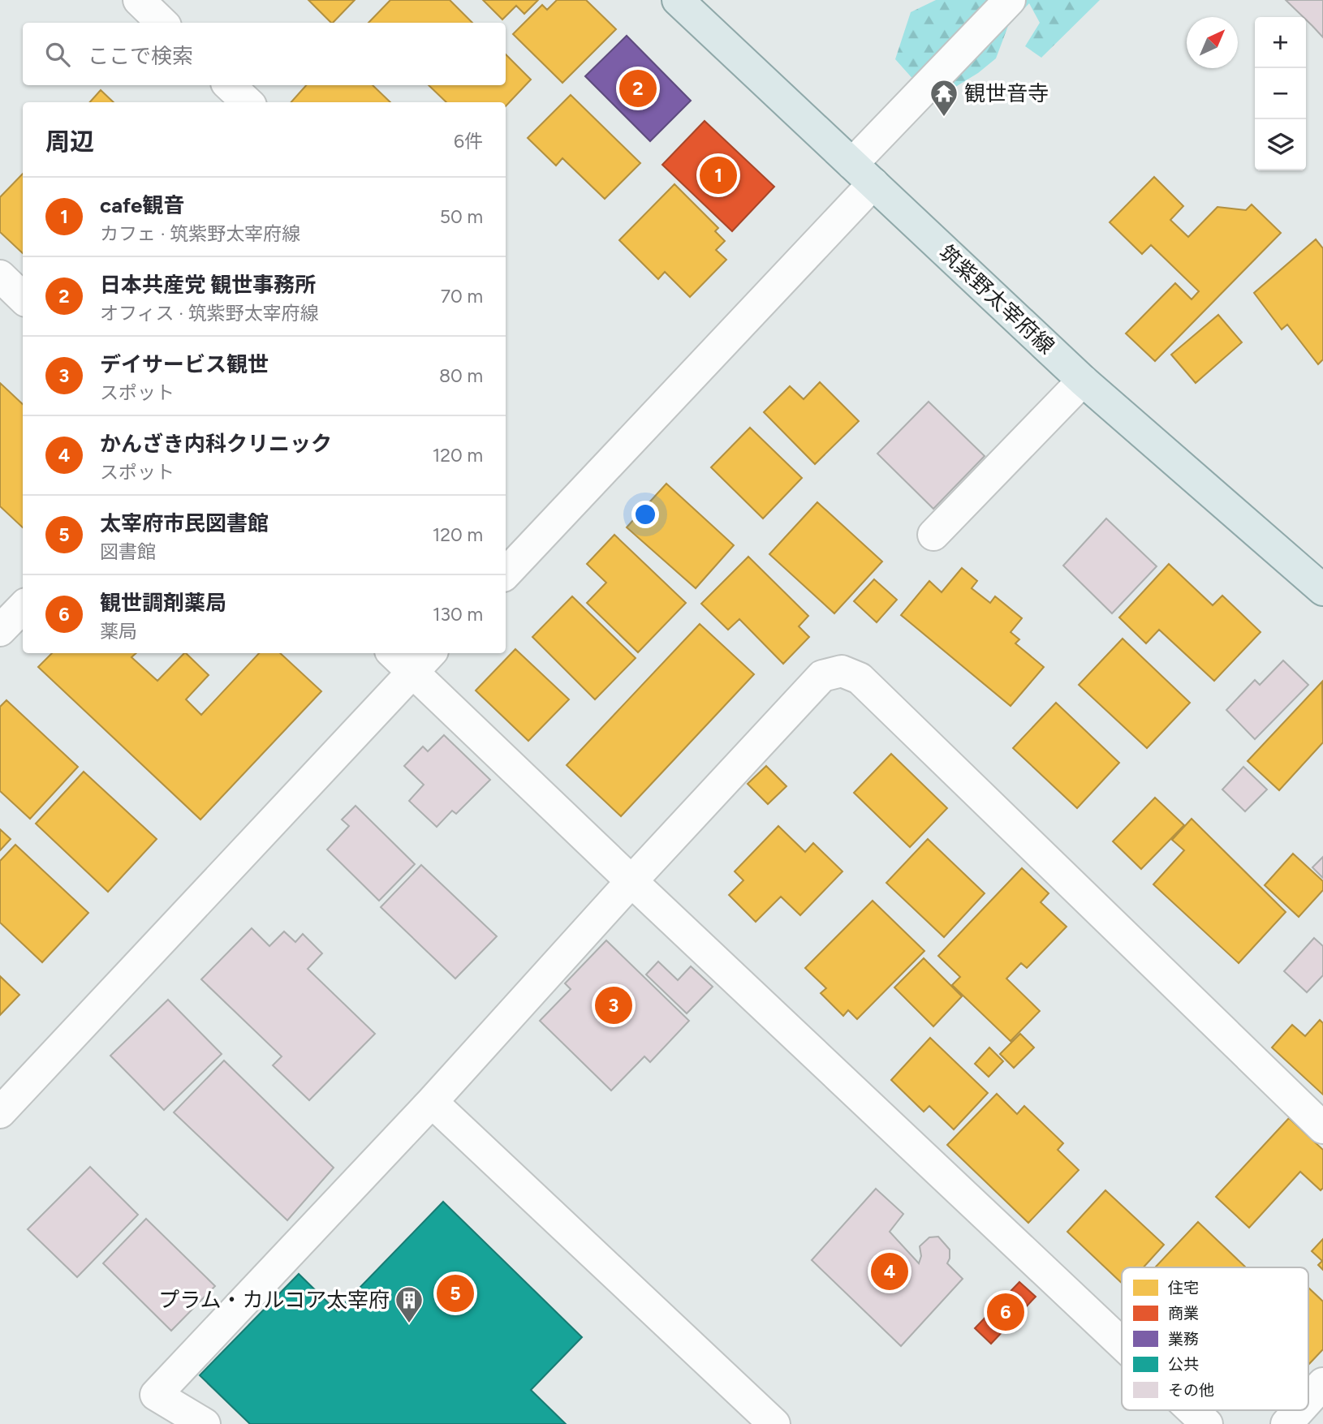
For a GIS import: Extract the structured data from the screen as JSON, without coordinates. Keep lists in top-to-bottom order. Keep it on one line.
{"streets":{"main road":["筑紫野太宰府線"]},"places":{"temple":["観世音寺"],"building":["プラム・カルコア太宰府"]},"legend":["住宅","商業","業務","公共","その他"],"north":"top right","page":{"map_buttons":["+","−"],"search":"ここで検索","pins":["2","1","3","4","5","6"],"heading":["周辺","6件"],"list":[{"mark":"1","name":"cafe観音","note":"カフェ · 筑紫野太宰府線","value":"50 m"},{"mark":"2","name":"日本共産党 観世事務所","note":"オフィス · 筑紫野太宰府線","value":"70 m"},{"mark":"3","name":"デイサービス観世","note":"スポット","value":"80 m"},{"mark":"4","name":"かんざき内科クリニック","note":"スポット","value":"120 m"},{"mark":"5","name":"太宰府市民図書館","note":"図書館","value":"120 m"},{"mark":"6","name":"観世調剤薬局","note":"薬局","value":"130 m"}]}}
